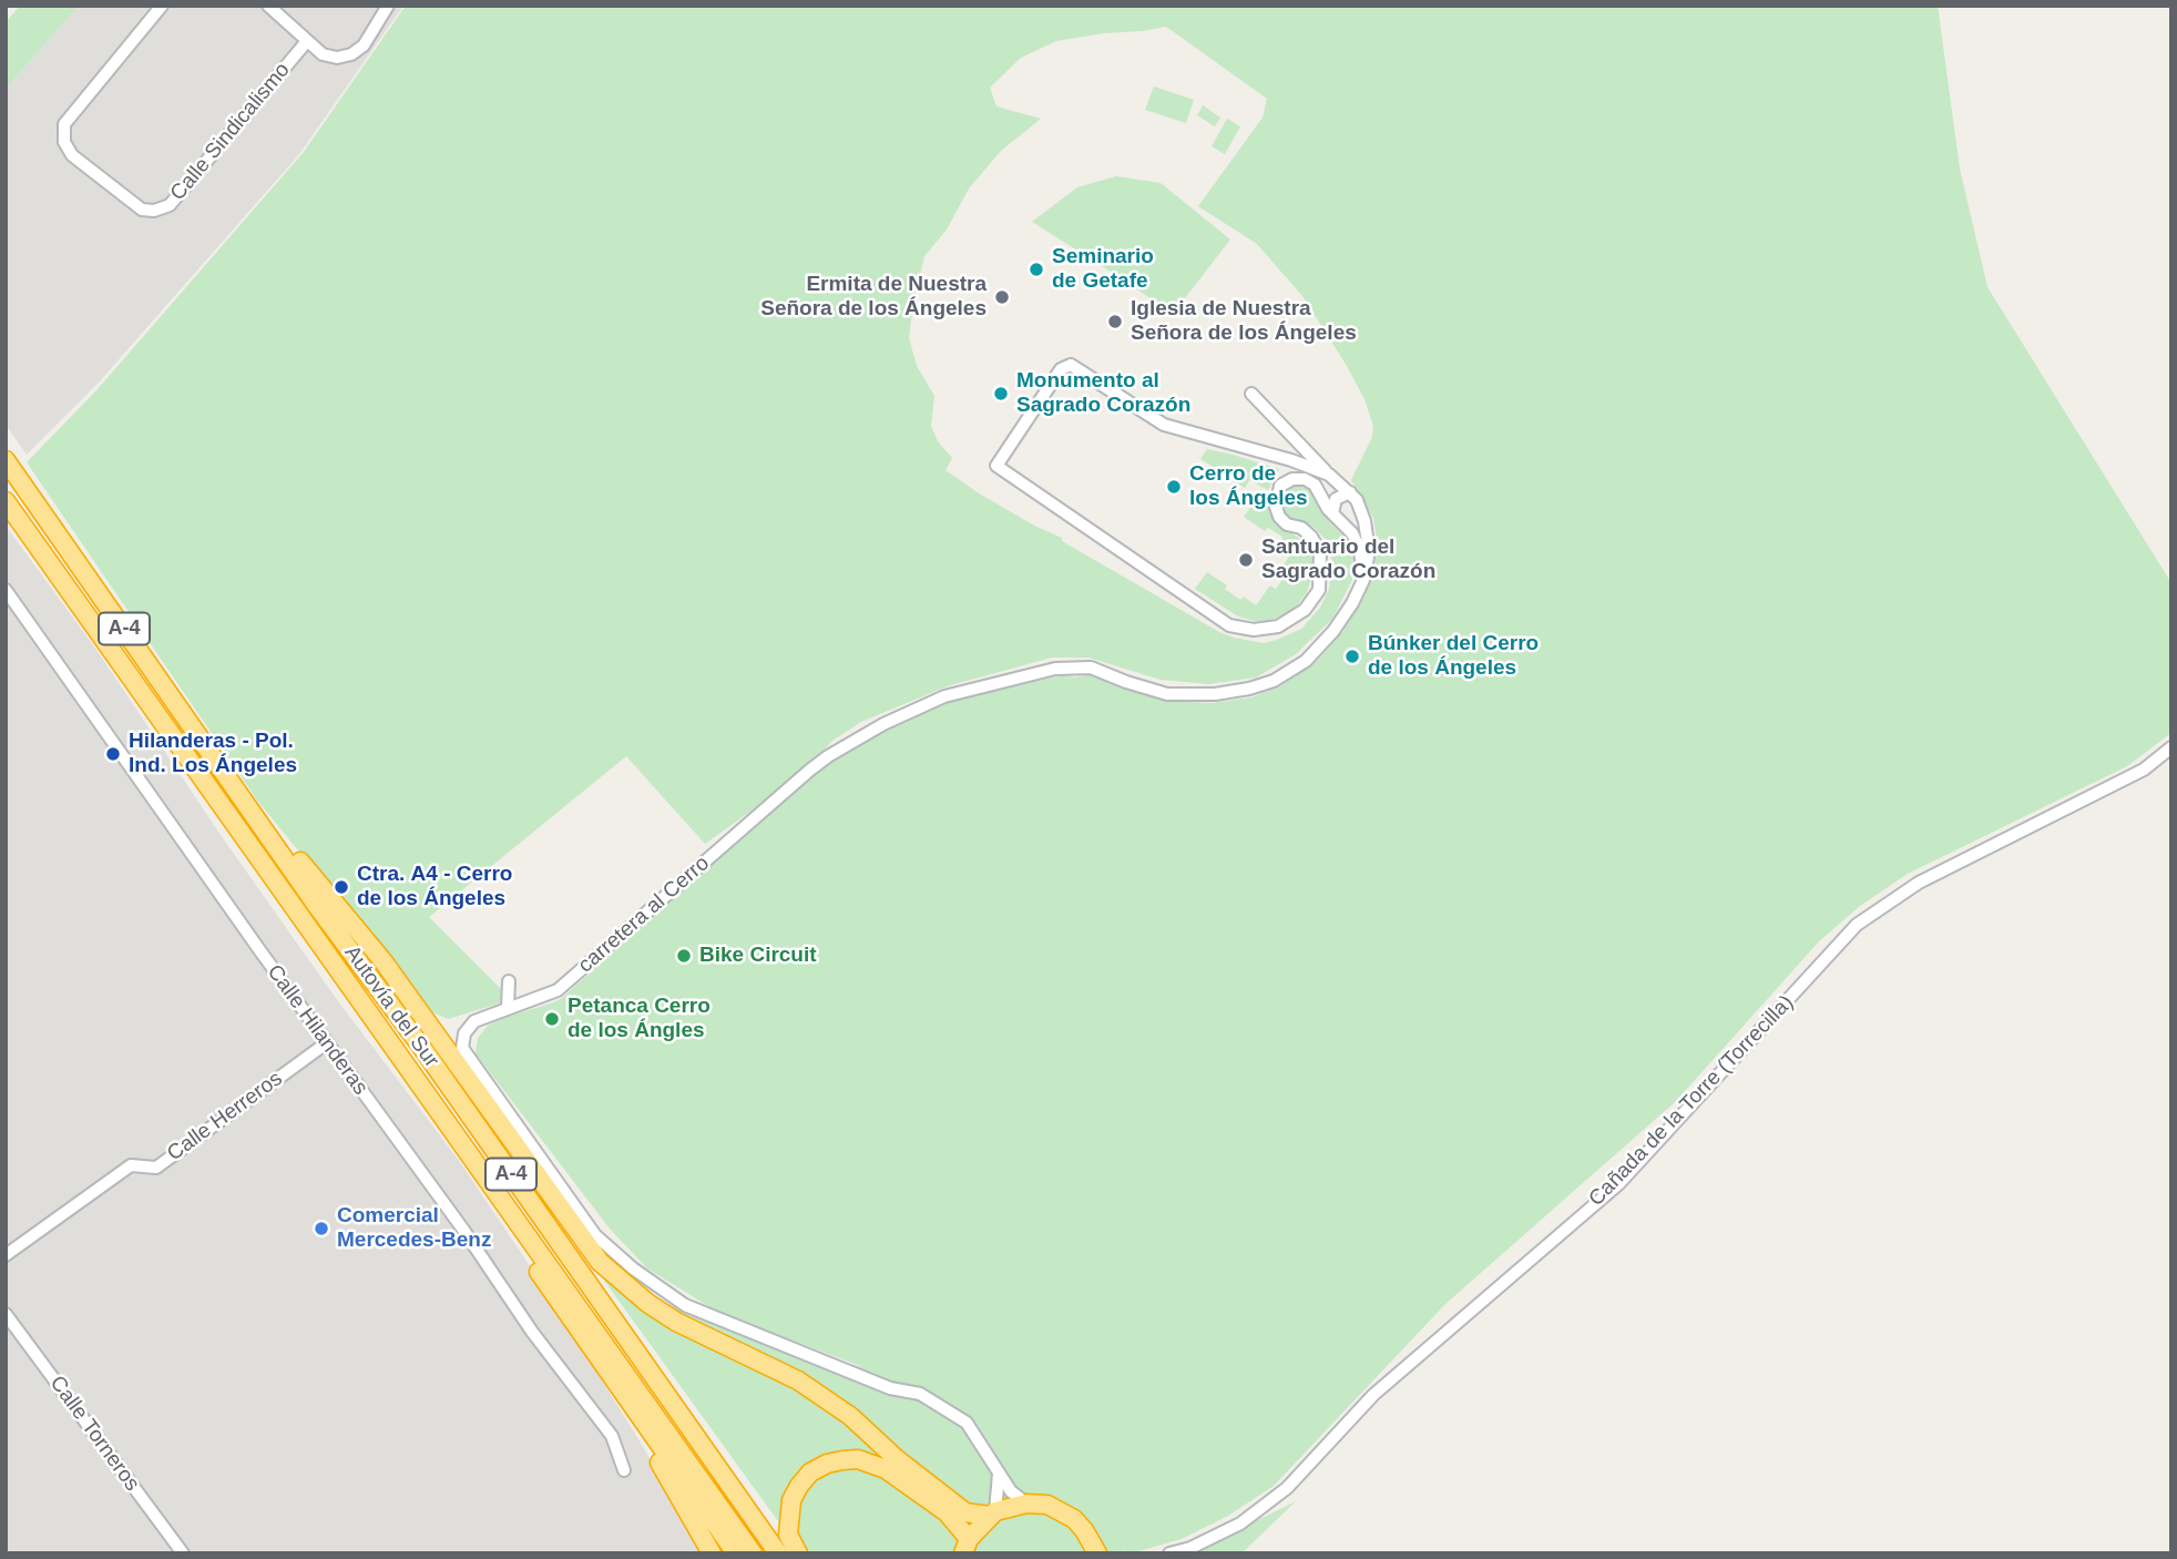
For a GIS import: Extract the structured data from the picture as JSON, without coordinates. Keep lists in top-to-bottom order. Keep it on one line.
{"streets":{"highway":["A-4","Autovía del Sur"],"street":["Calle Sindicalismo","carretera al Cerro","Calle Hilanderas","Cañada de la Torre (Torrecilla)","Calle Herreros","Calle Torneros"]},"crossings":[["Calle Hilanderas","Calle Herreros"]],"places":["Seminario de Getafe","Ermita de Nuestra Señora de los Ángeles","Iglesia de Nuestra Señora de los Ángeles","Monumento al Sagrado Corazón","Cerro de los Ángeles","Santuario del Sagrado Corazón","Búnker del Cerro de los Ángeles","Hilanderas - Pol. Ind. Los Ángeles","Ctra. A4 - Cerro de los Ángeles","Bike Circuit","Petanca Cerro de los Ángles","Comercial Mercedes-Benz"]}
